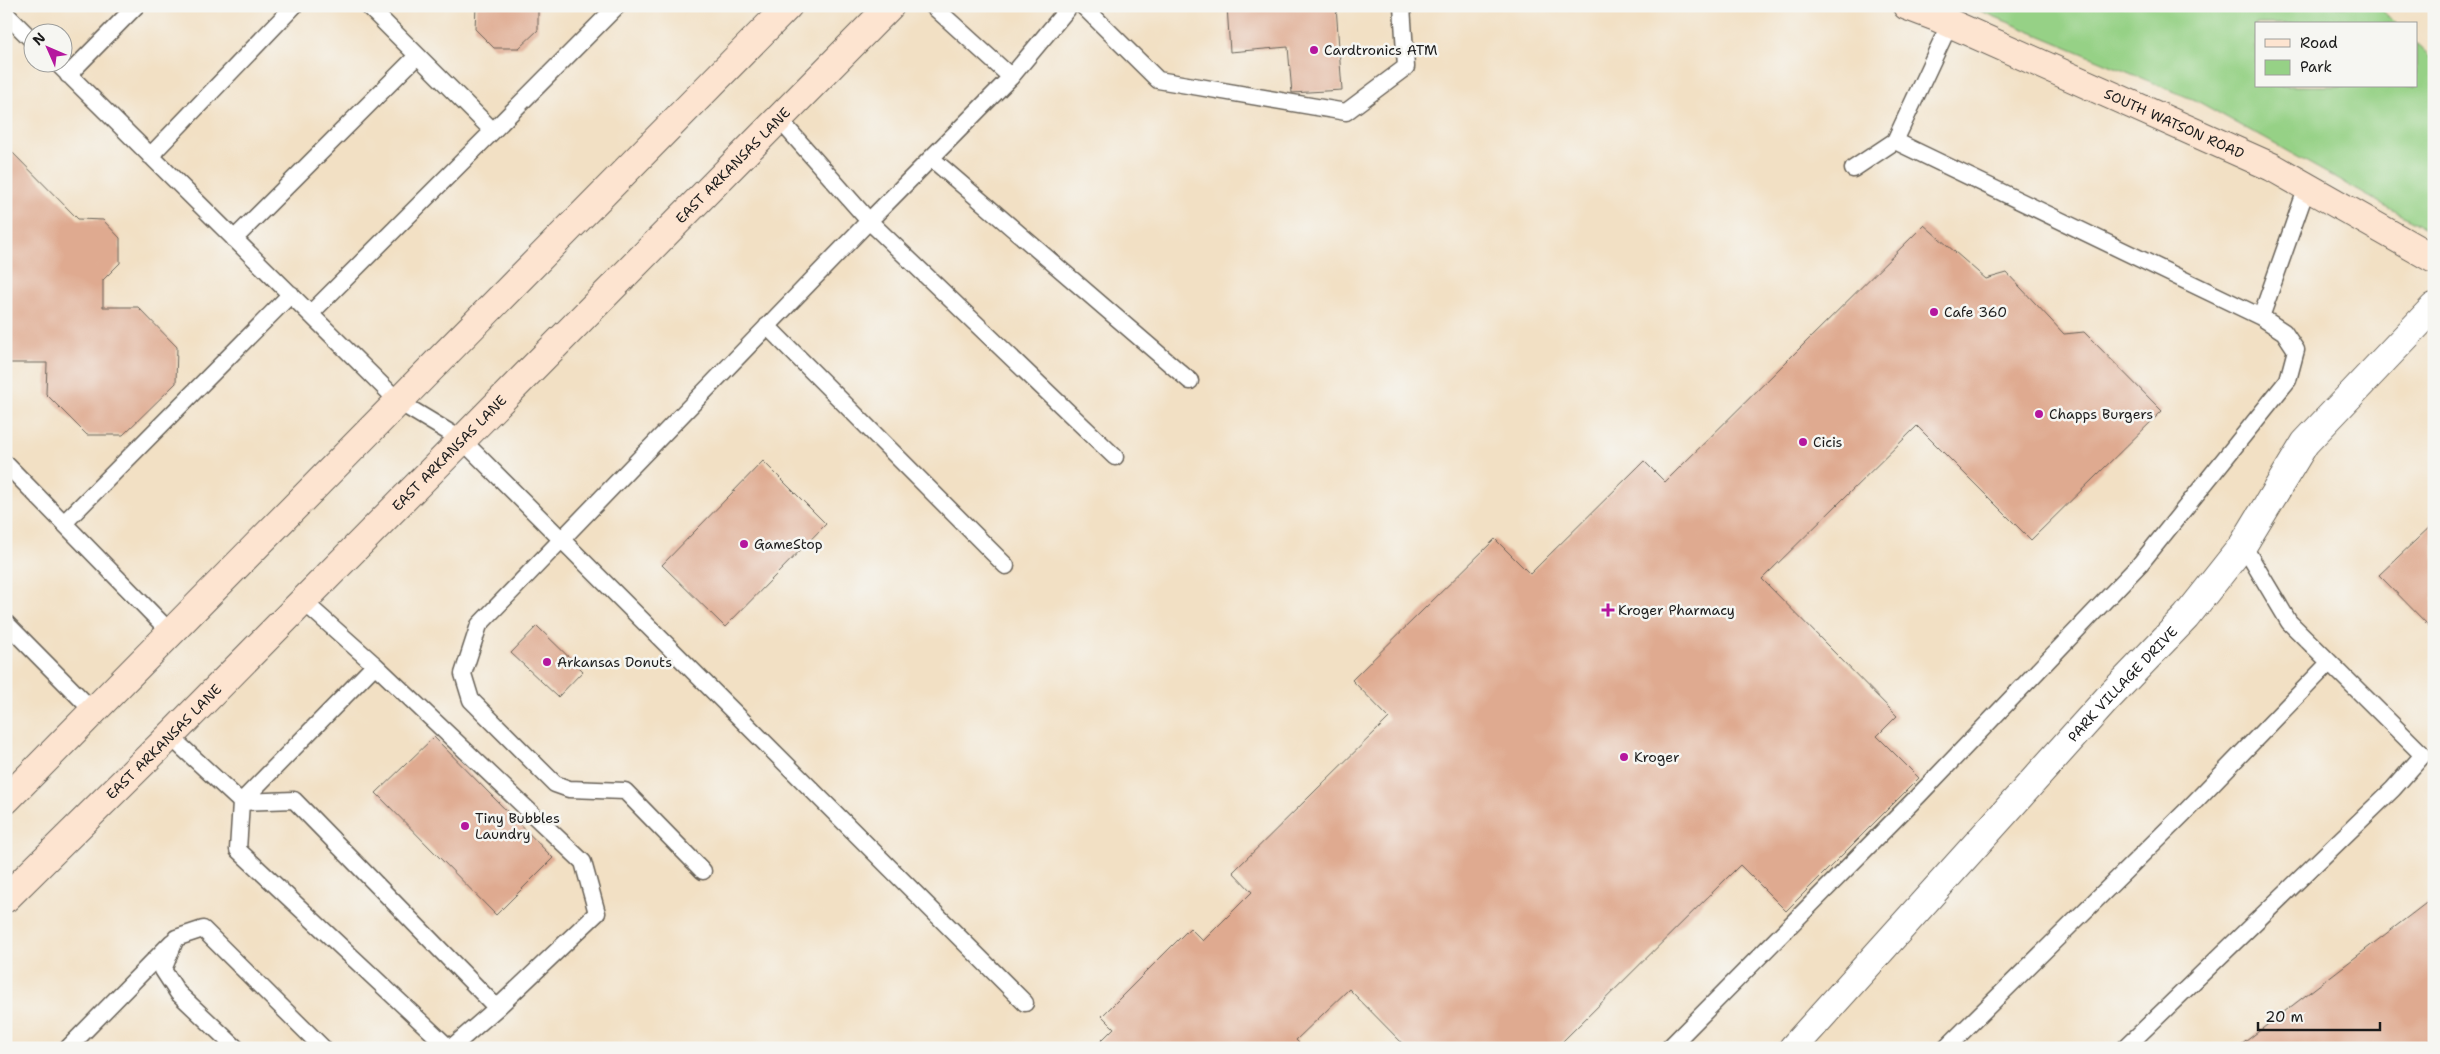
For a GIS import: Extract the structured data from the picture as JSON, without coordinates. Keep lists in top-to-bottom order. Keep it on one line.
{"streets":{"main road":["SOUTH WATSON ROAD","EAST ARKANSAS LANE"],"street":["PARK VILLAGE DRIVE"]},"places":{"other":["Cardtronics ATM","Cafe 360","Chapps Burgers","Cicis","GameStop","Arkansas Donuts","Kroger","Tiny Bubbles Laundry"],"health":["Kroger Pharmacy"]},"legend":["Road","Park"],"scale_bar":"20 m","north":"top left"}
